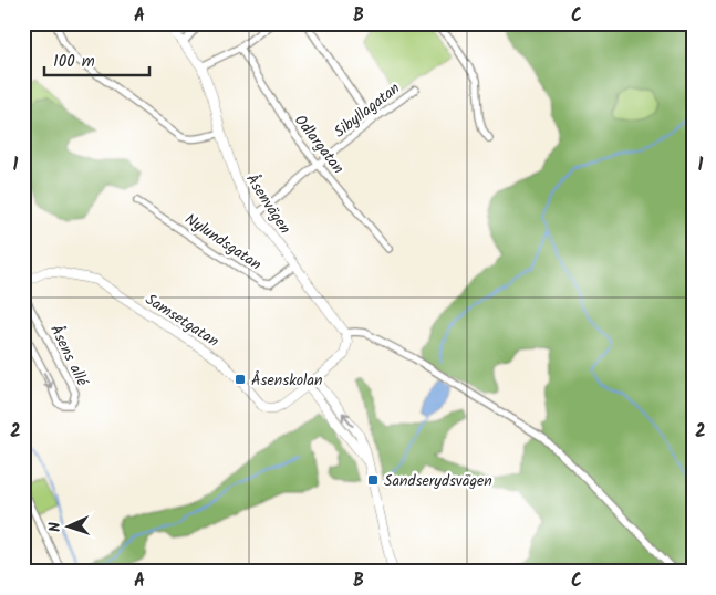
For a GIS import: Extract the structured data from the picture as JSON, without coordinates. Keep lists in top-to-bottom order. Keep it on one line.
{"streets":{"street":["Sibyllagatan","Odlargatan","Åsenvägen","Nylundsgatan","Samsetgatan","Åsens allé"]},"crossings":[["Sibyllagatan","Odlargatan"],["Sibyllagatan","Åsenvägen"],["Åsenvägen","Nylundsgatan"]],"places":{"transit":["Åsenskolan","Sandserydsvägen"]},"scale_bar":"100 m","north":"left","grid":{"columns":["A","B","C"],"rows":["1","2"]}}
